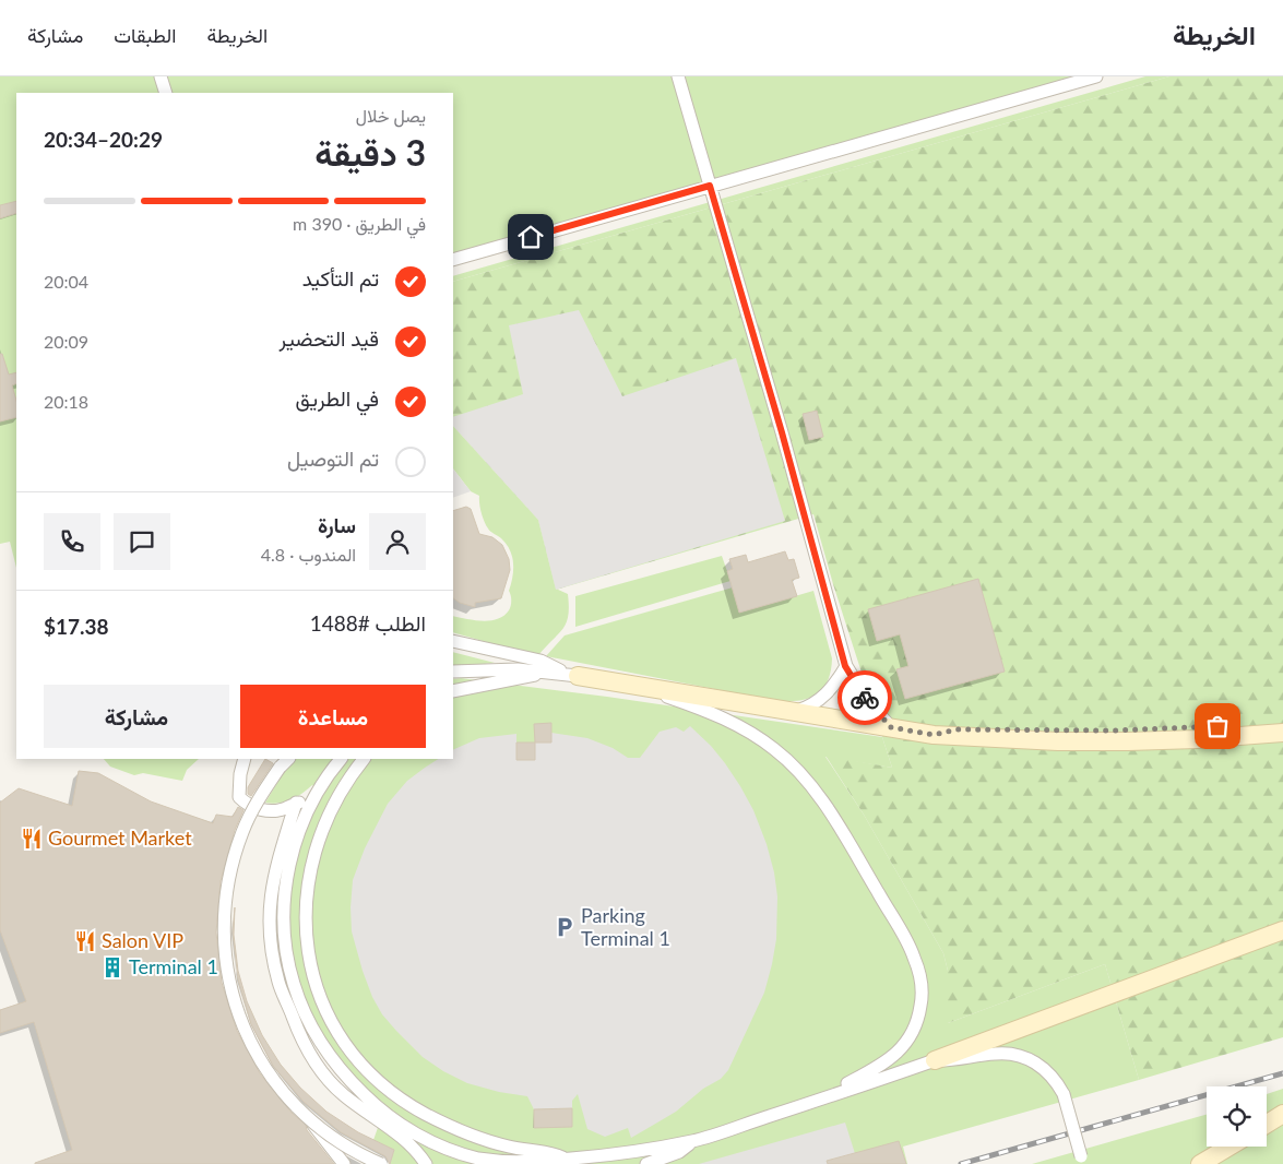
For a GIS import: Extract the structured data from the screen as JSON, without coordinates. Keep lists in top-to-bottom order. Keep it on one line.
{"places":{"restaurant":["Gourmet Market","Salon VIP"],"parking":["Parking Terminal 1"],"building":["Terminal 1"]},"page":{"header":"الخريطة","nav":["الخريطة","الطبقات","مشاركة"],"heading":["3 دقيقة","يصل خلال","20:29–20:34"],"panel":["سارة","المندوب · 4.8","الطلب #1488","$17.38"],"bar":"في الطريق · 390 m","list":[["تم التأكيد","20:04"],["قيد التحضير","20:09"],["في الطريق","20:18"],"تم التوصيل"],"buttons":["مساعدة","مشاركة"]}}
